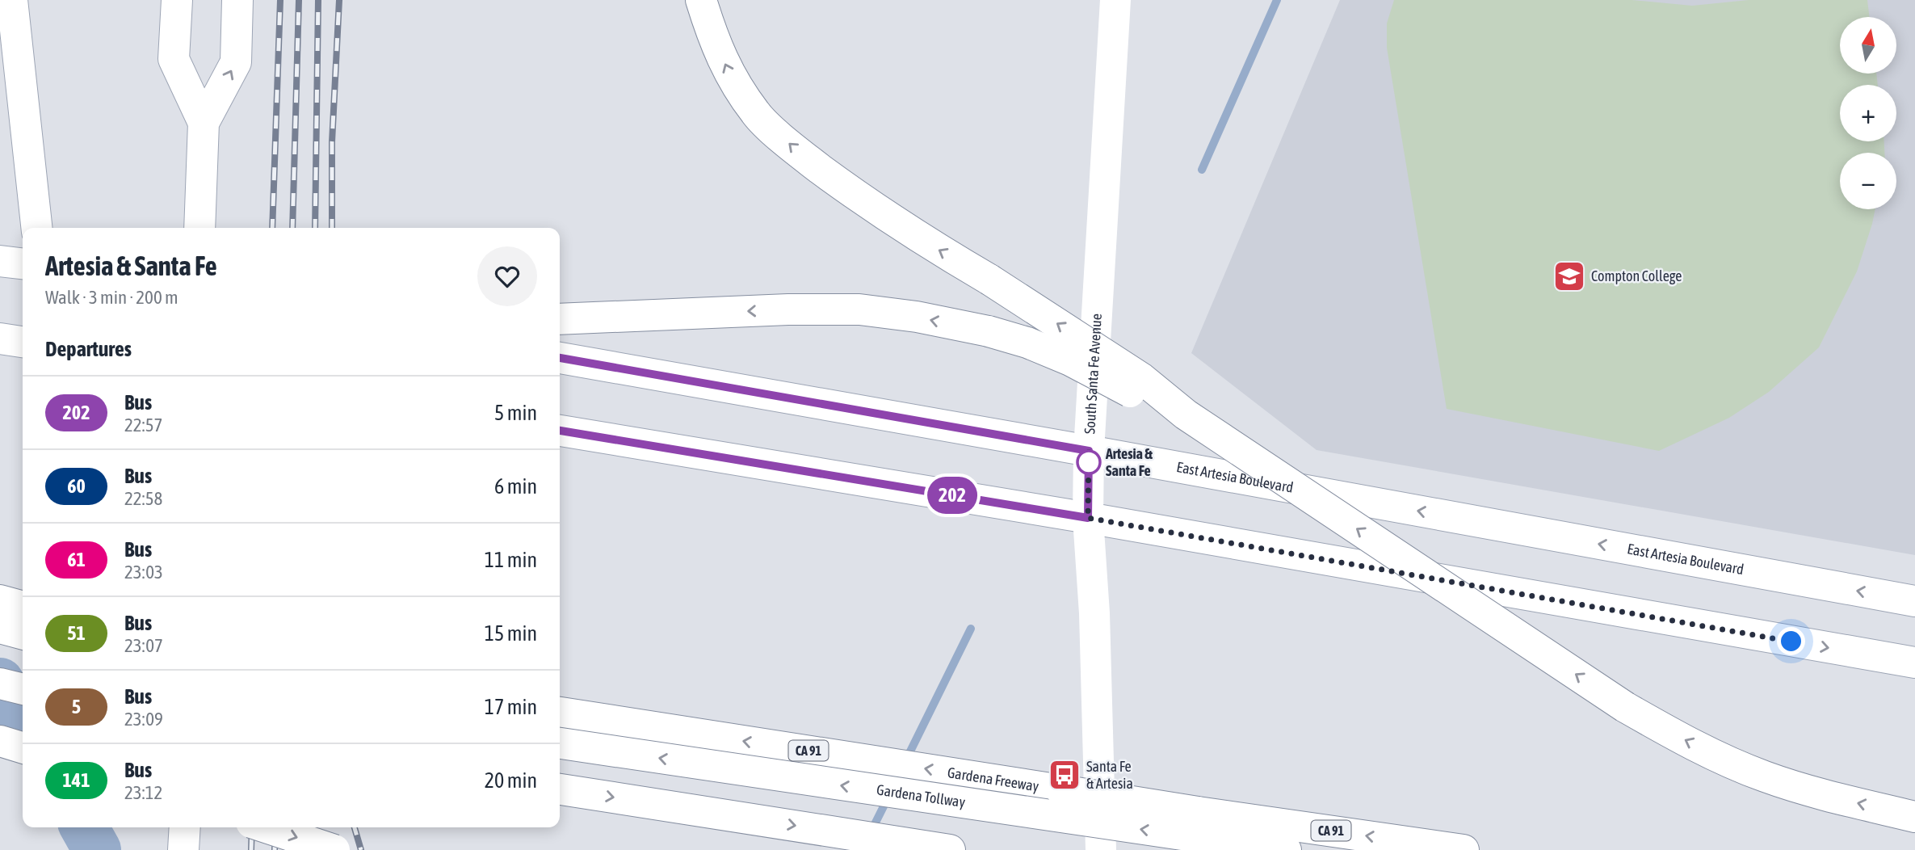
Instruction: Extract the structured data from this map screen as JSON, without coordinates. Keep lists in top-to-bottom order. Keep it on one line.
{"streets":{"main road":["South Santa Fe Avenue","East Artesia Boulevard","CA 91","Gardena Freeway","Gardena Tollway"]},"crossings":[["South Santa Fe Avenue","East Artesia Boulevard"],["Gardena Freeway","Gardena Tollway"]],"places":{"school or university":["Compton College"],"other":["Artesia & Santa Fe"],"bus stop":["Santa Fe & Artesia"]},"lines":["bus line 202"],"north":"top","page":{"on_map":"202","map_buttons":["+","−"],"heading":[["Artesia & Santa Fe","Walk · 3 min · 200 m"],"Departures"],"list":[{"mark":"202","name":"Bus","note":"22:57","value":"5 min"},{"mark":"60","name":"Bus","note":"22:58","value":"6 min"},{"mark":"61","name":"Bus","note":"23:03","value":"11 min"},{"mark":"51","name":"Bus","note":"23:07","value":"15 min"},{"mark":"5","name":"Bus","note":"23:09","value":"17 min"},{"mark":"141","name":"Bus","note":"23:12","value":"20 min"}]}}
